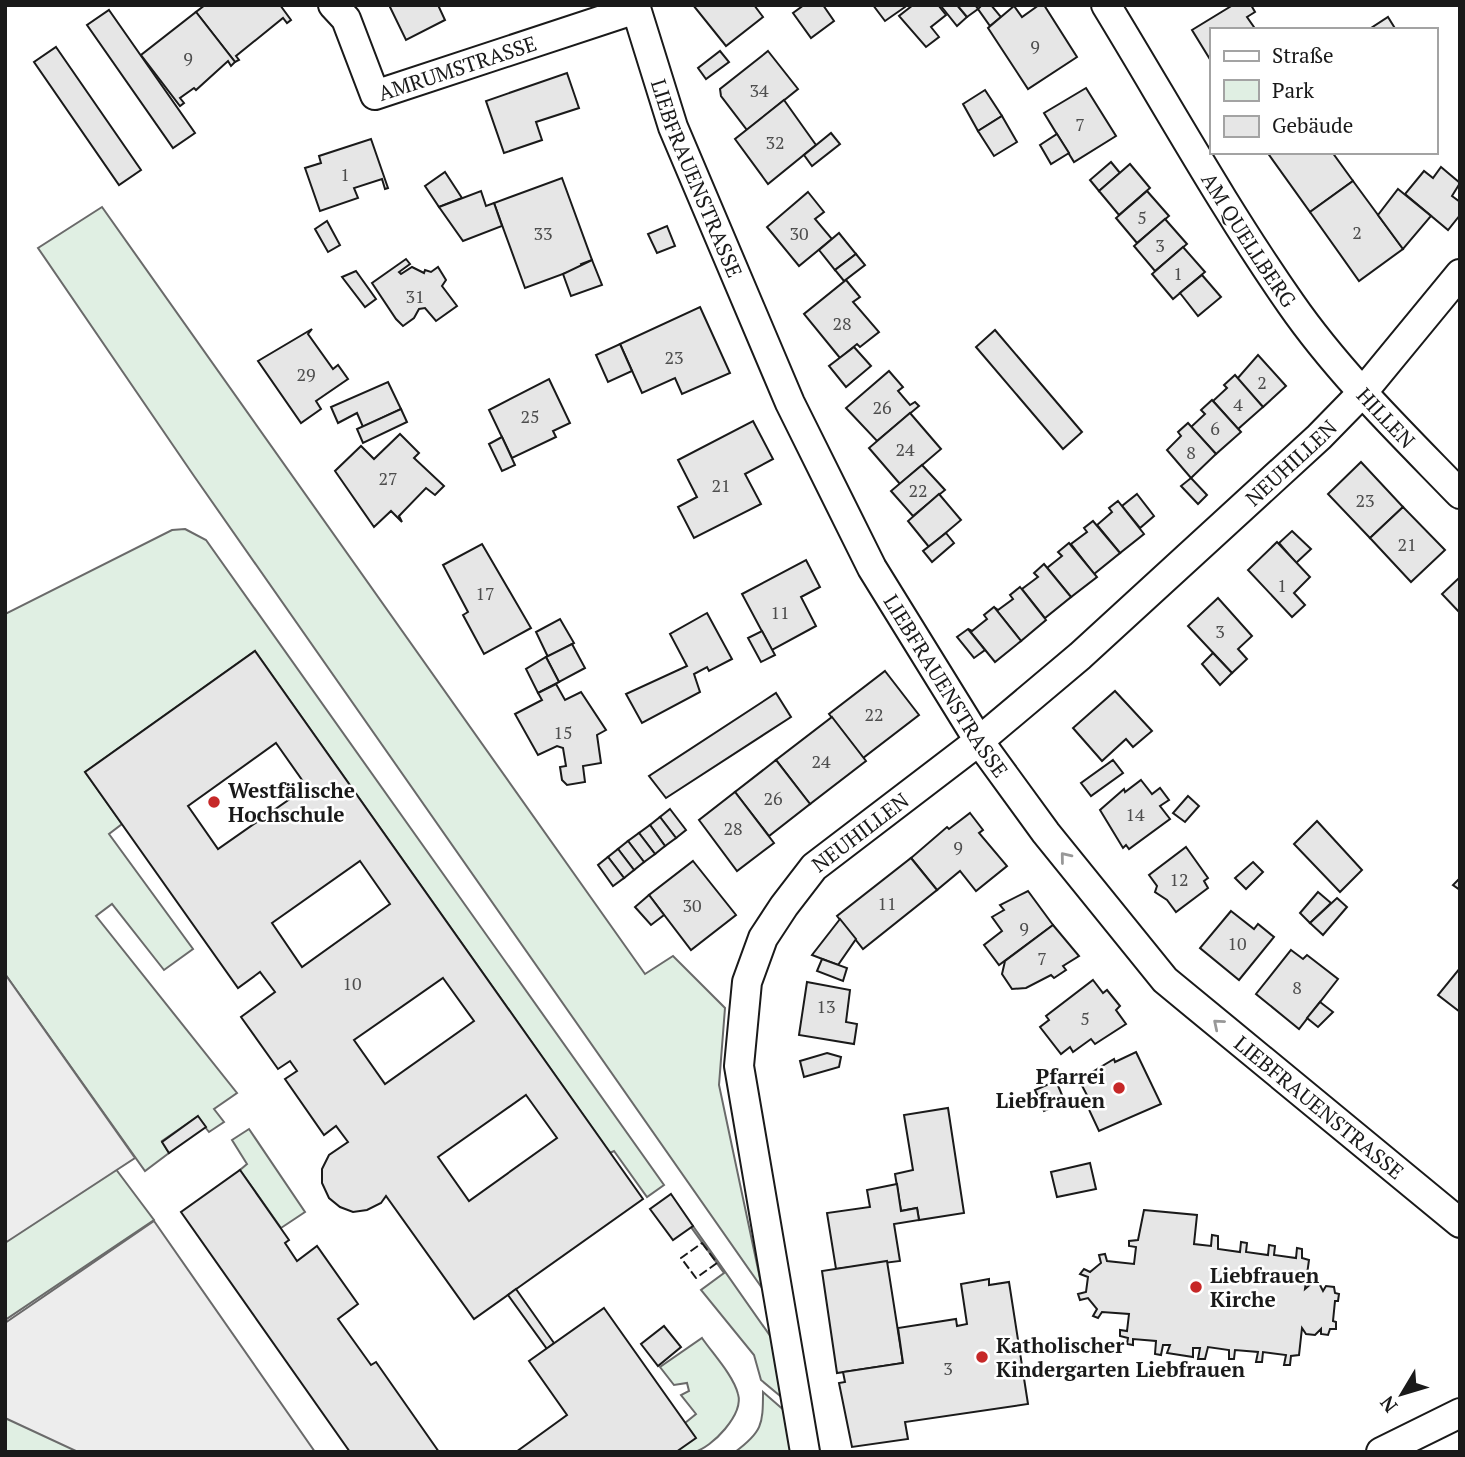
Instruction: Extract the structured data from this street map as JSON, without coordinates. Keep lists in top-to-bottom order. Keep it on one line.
{"streets":{"street":["AMRUMSTRASSE","LIEBFRAUENSTRASSE","AM QUELLBERG","HILLEN","NEUHILLEN"]},"crossings":[["AMRUMSTRASSE","LIEBFRAUENSTRASSE"],["LIEBFRAUENSTRASSE","NEUHILLEN"],["AM QUELLBERG","HILLEN"],["AM QUELLBERG","NEUHILLEN"],["HILLEN","NEUHILLEN"]],"one_way":["LIEBFRAUENSTRASSE"],"places":["Westfälische Hochschule","Pfarrei Liebfrauen","Liebfrauen Kirche","Katholischer Kindergarten Liebfrauen"],"house_numbers":["9","9","34","7","32","1","5","2","33","30","3","1","31","28","23","29","2","4","26","25","6","24","8","27","21","22","23","21","1","17","11","3","22","15","24","26","14","28","9","12","11","30","9","10","7","10","8","13","5","3"],"legend":["Straße","Park","Gebäude"],"north":"bottom left"}
